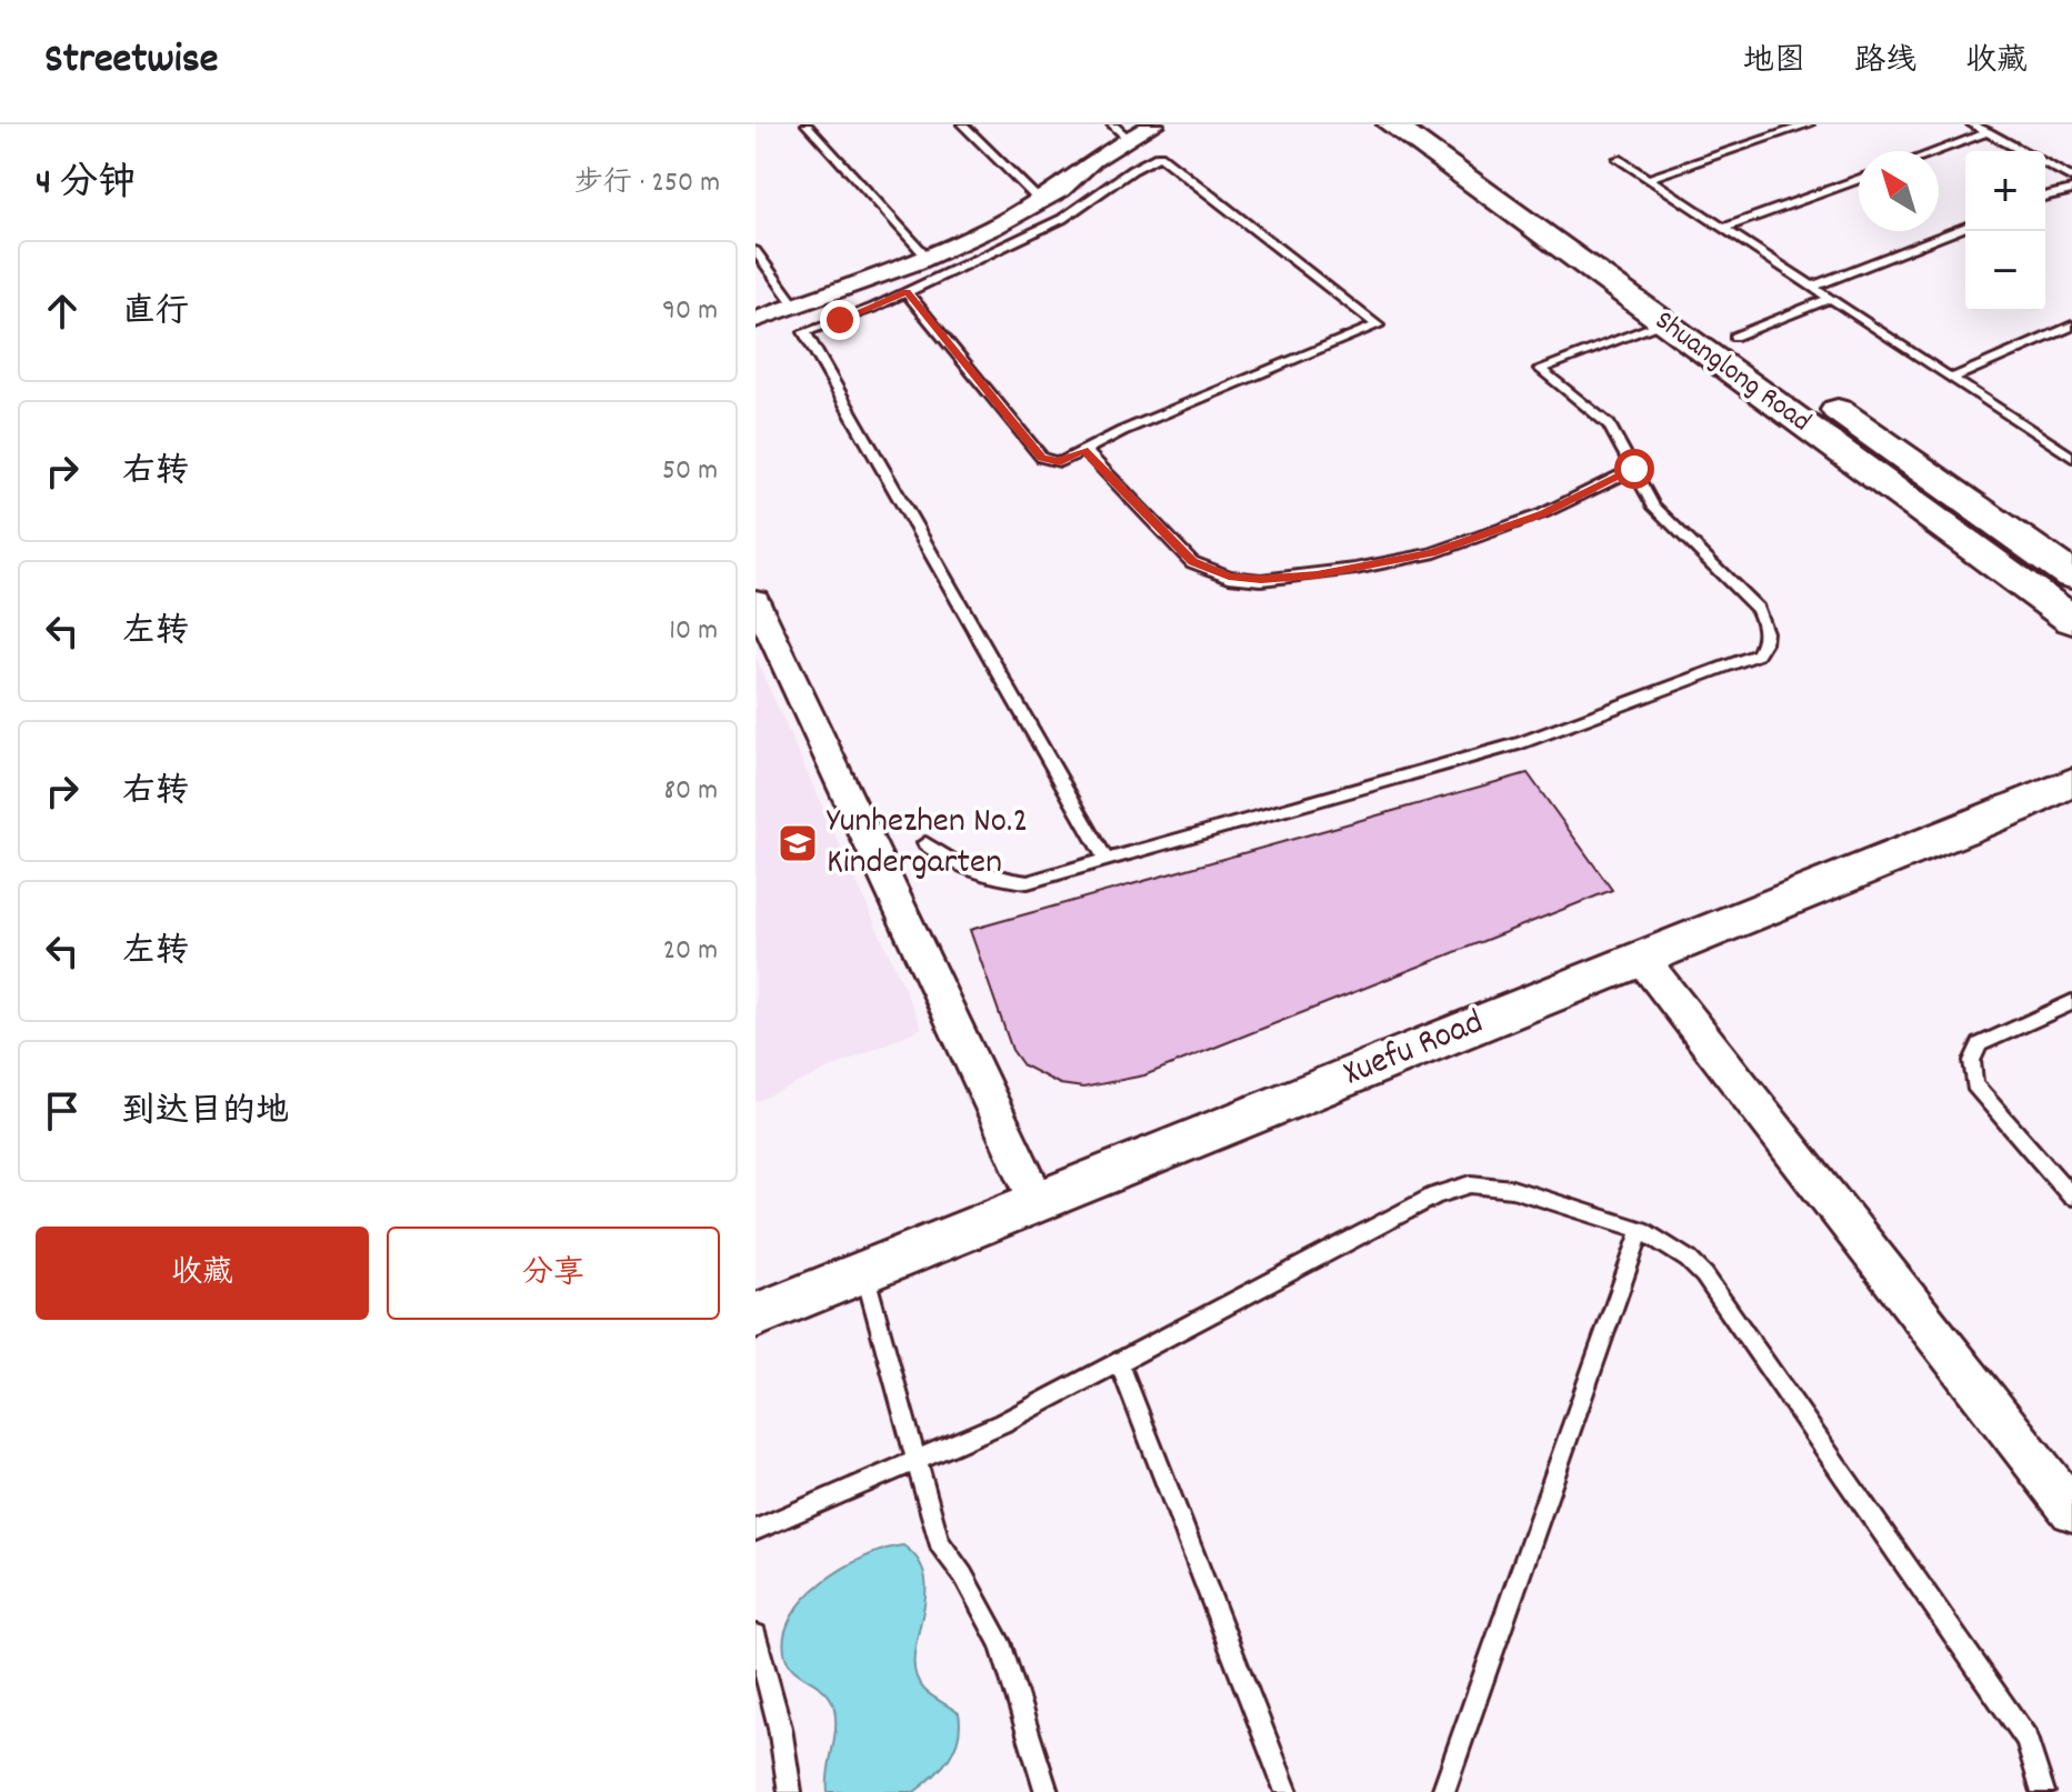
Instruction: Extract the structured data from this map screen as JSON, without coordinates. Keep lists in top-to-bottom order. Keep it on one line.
{"streets":{"main road":["Shuanglong Road"],"street":["Xuefu Road"]},"places":{"school or university":["Yunhezhen No.2 Kindergarten"]},"north":"top left","page":{"header":"Streetwise","nav":["地图","路线","收藏"],"heading":["4 分钟","步行 · 250 m"],"map_buttons":["+","−"],"list":[["直行","90 m"],["右转","50 m"],["左转","10 m"],["右转","80 m"],["左转","20 m"],"到达目的地"],"buttons":["收藏","分享"]}}
